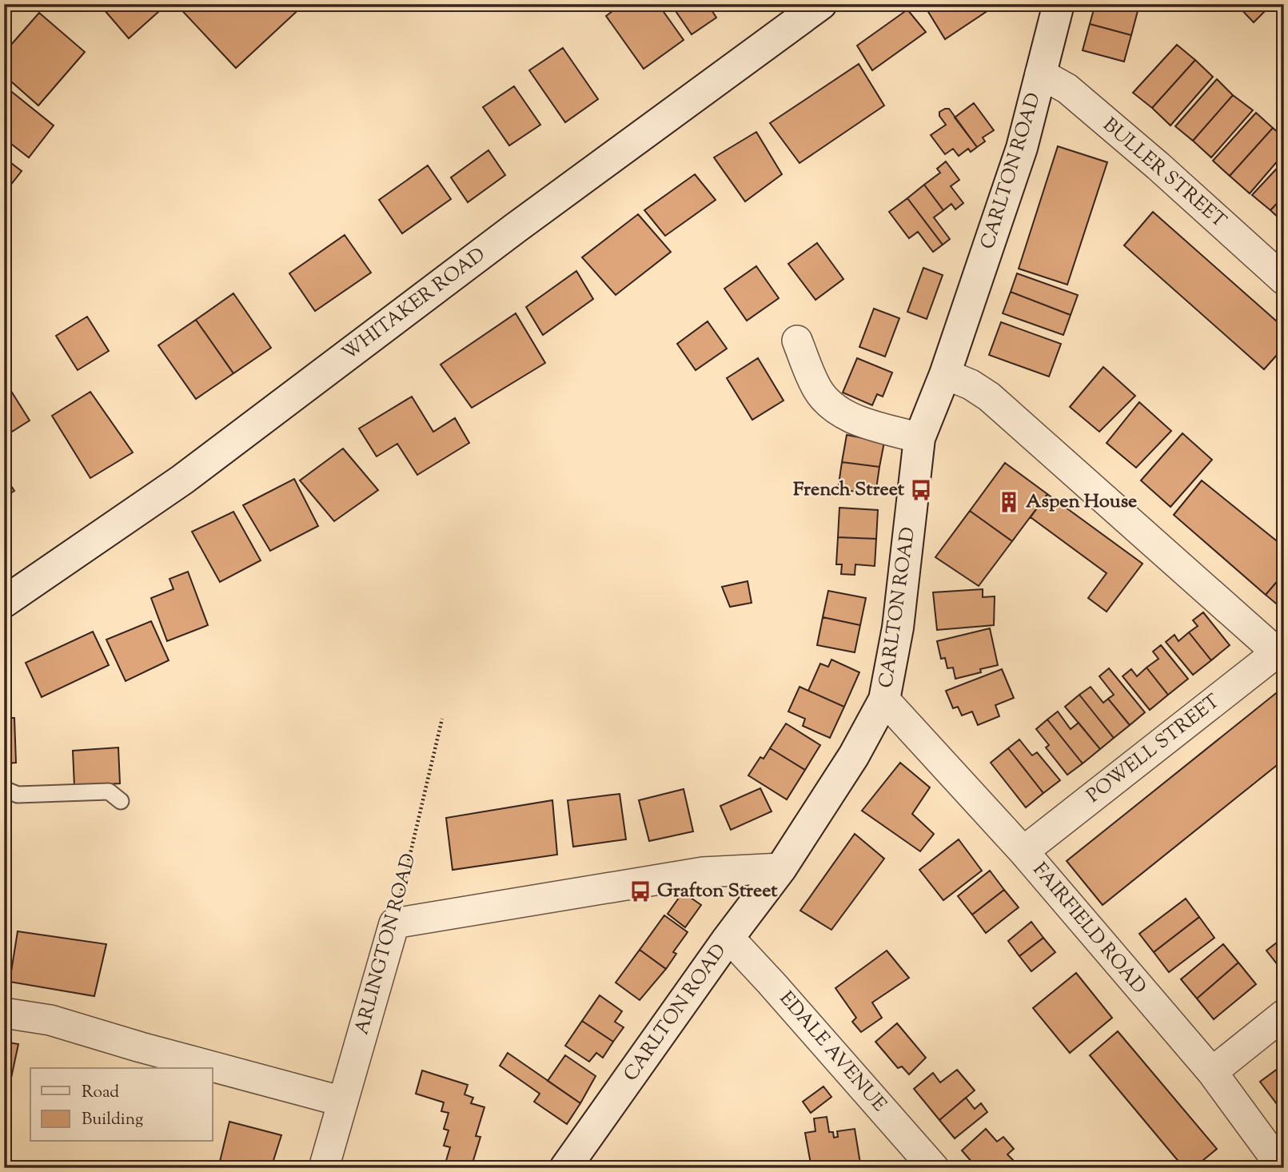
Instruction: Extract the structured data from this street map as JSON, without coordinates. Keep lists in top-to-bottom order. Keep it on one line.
{"streets":{"street":["CARLTON ROAD","BULLER STREET","WHITAKER ROAD","POWELL STREET","FAIRFIELD ROAD","ARLINGTON ROAD","EDALE AVENUE"]},"crossings":[["CARLTON ROAD","BULLER STREET"],["CARLTON ROAD","FAIRFIELD ROAD"],["CARLTON ROAD","EDALE AVENUE"],["POWELL STREET","FAIRFIELD ROAD"]],"places":{"bus stop":["French Street","Grafton Street"],"building":["Aspen House"]},"legend":["Road","Building"]}
